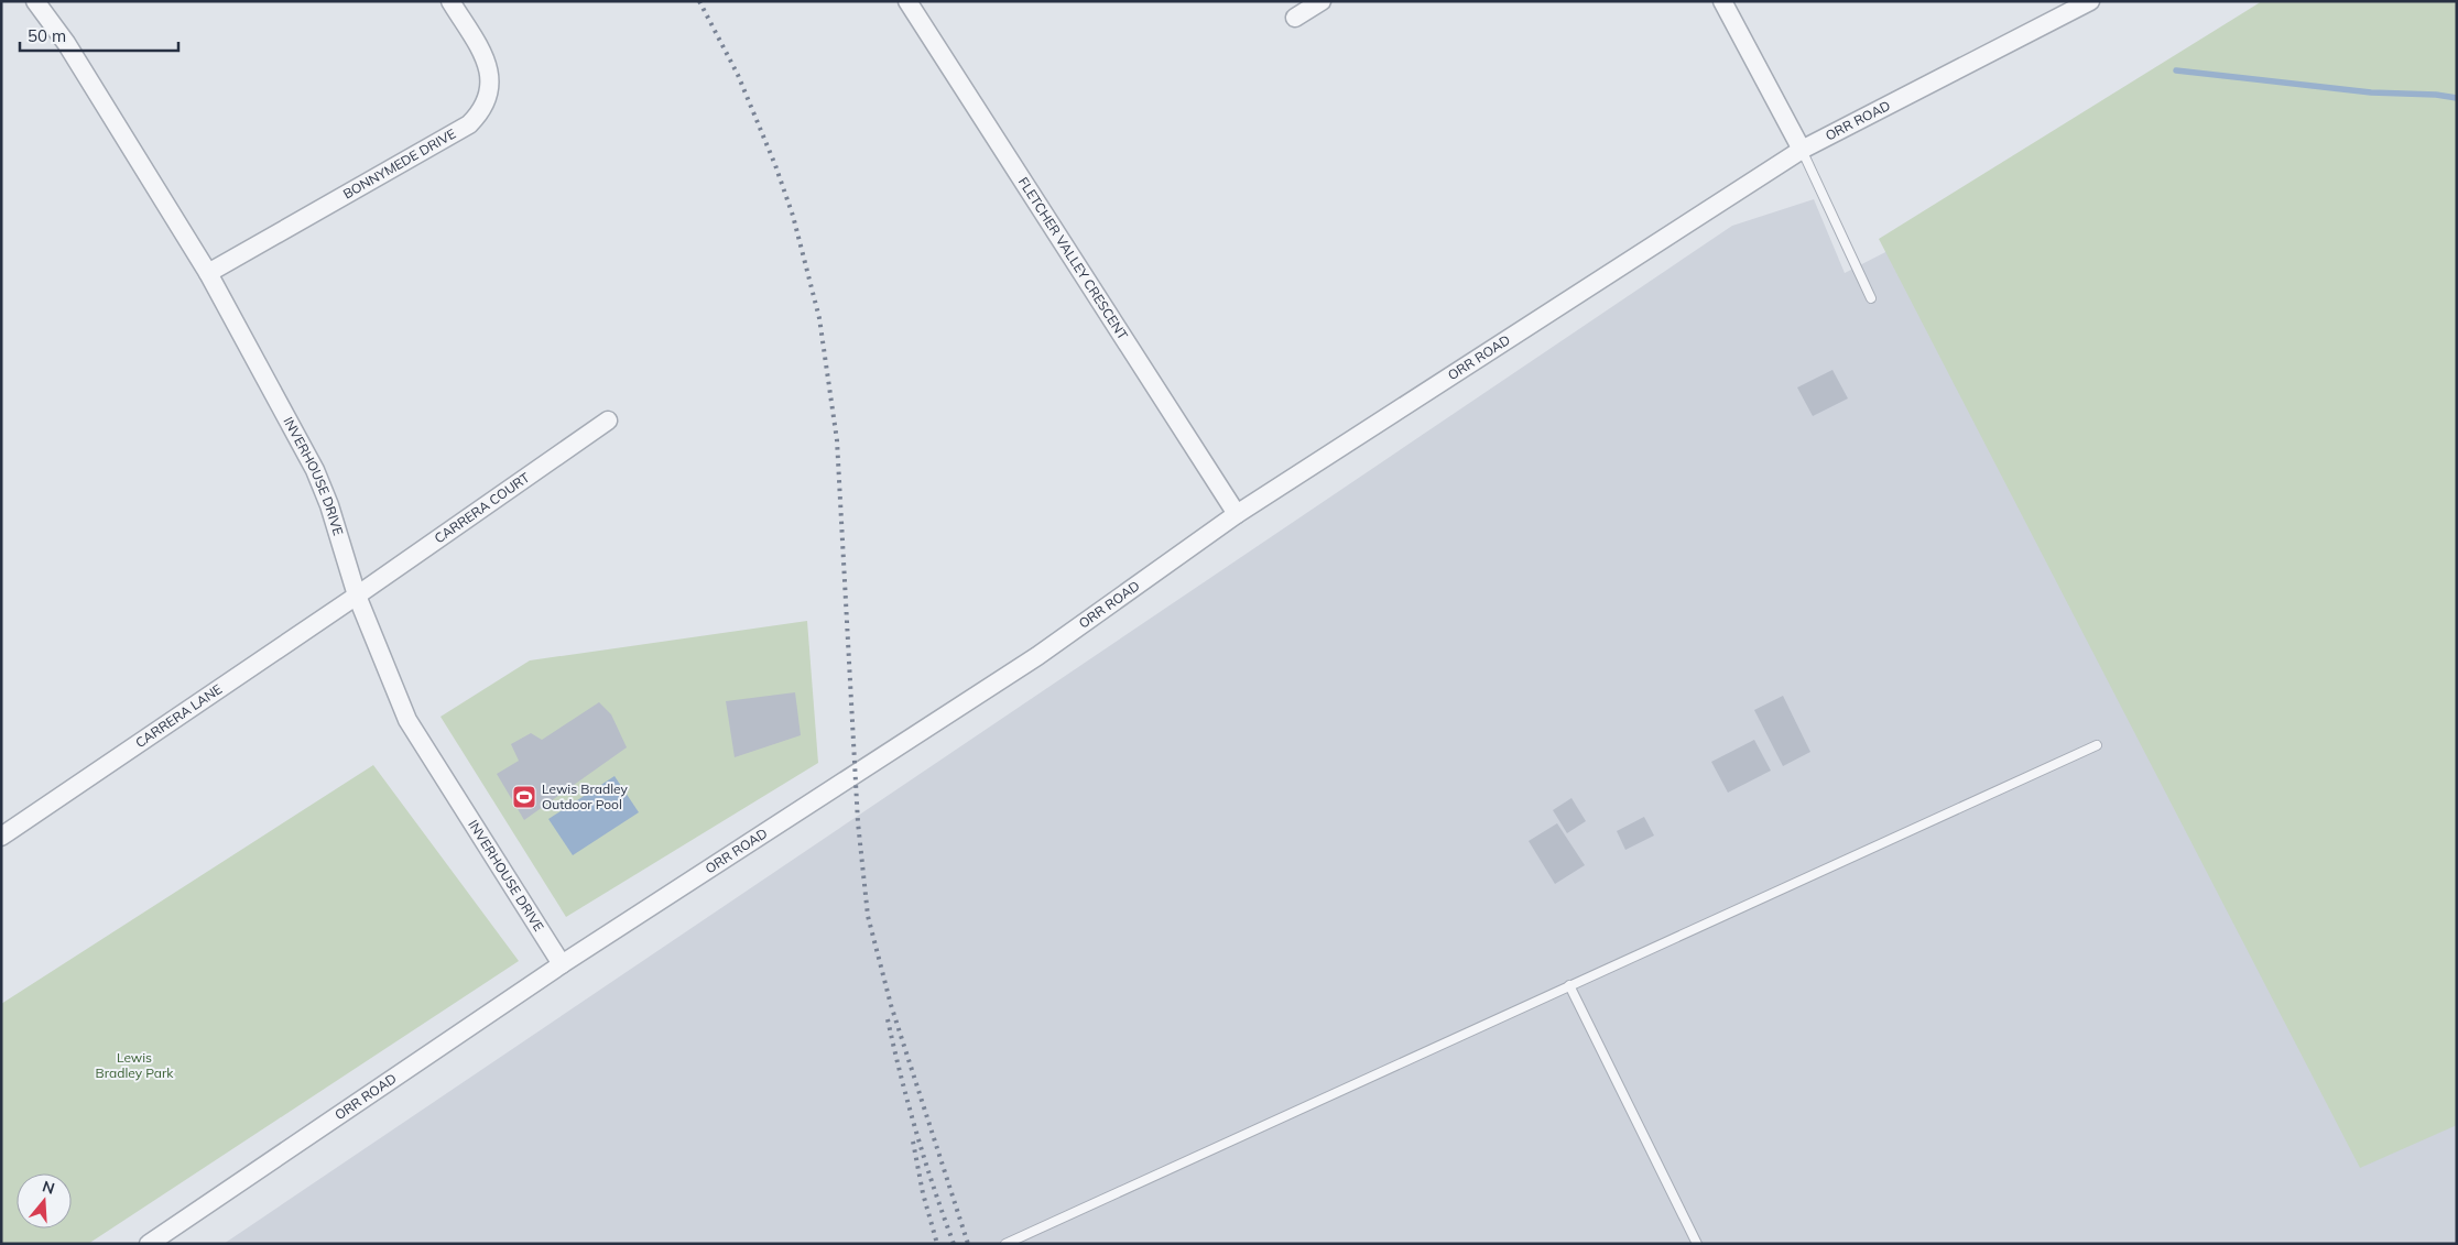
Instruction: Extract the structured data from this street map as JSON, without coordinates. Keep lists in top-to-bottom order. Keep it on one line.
{"streets":{"street":["ORR ROAD","BONNYMEDE DRIVE","FLETCHER VALLEY CRESCENT","INVERHOUSE DRIVE","CARRERA COURT","CARRERA LANE"]},"crossings":[["ORR ROAD","FLETCHER VALLEY CRESCENT"],["ORR ROAD","INVERHOUSE DRIVE"],["BONNYMEDE DRIVE","INVERHOUSE DRIVE"],["INVERHOUSE DRIVE","CARRERA COURT"],["INVERHOUSE DRIVE","CARRERA LANE"],["CARRERA COURT","CARRERA LANE"]],"parks":["Lewis Bradley Park"],"places":{"sports":["Lewis Bradley Outdoor Pool"]},"scale_bar":"50 m","north":"top"}
